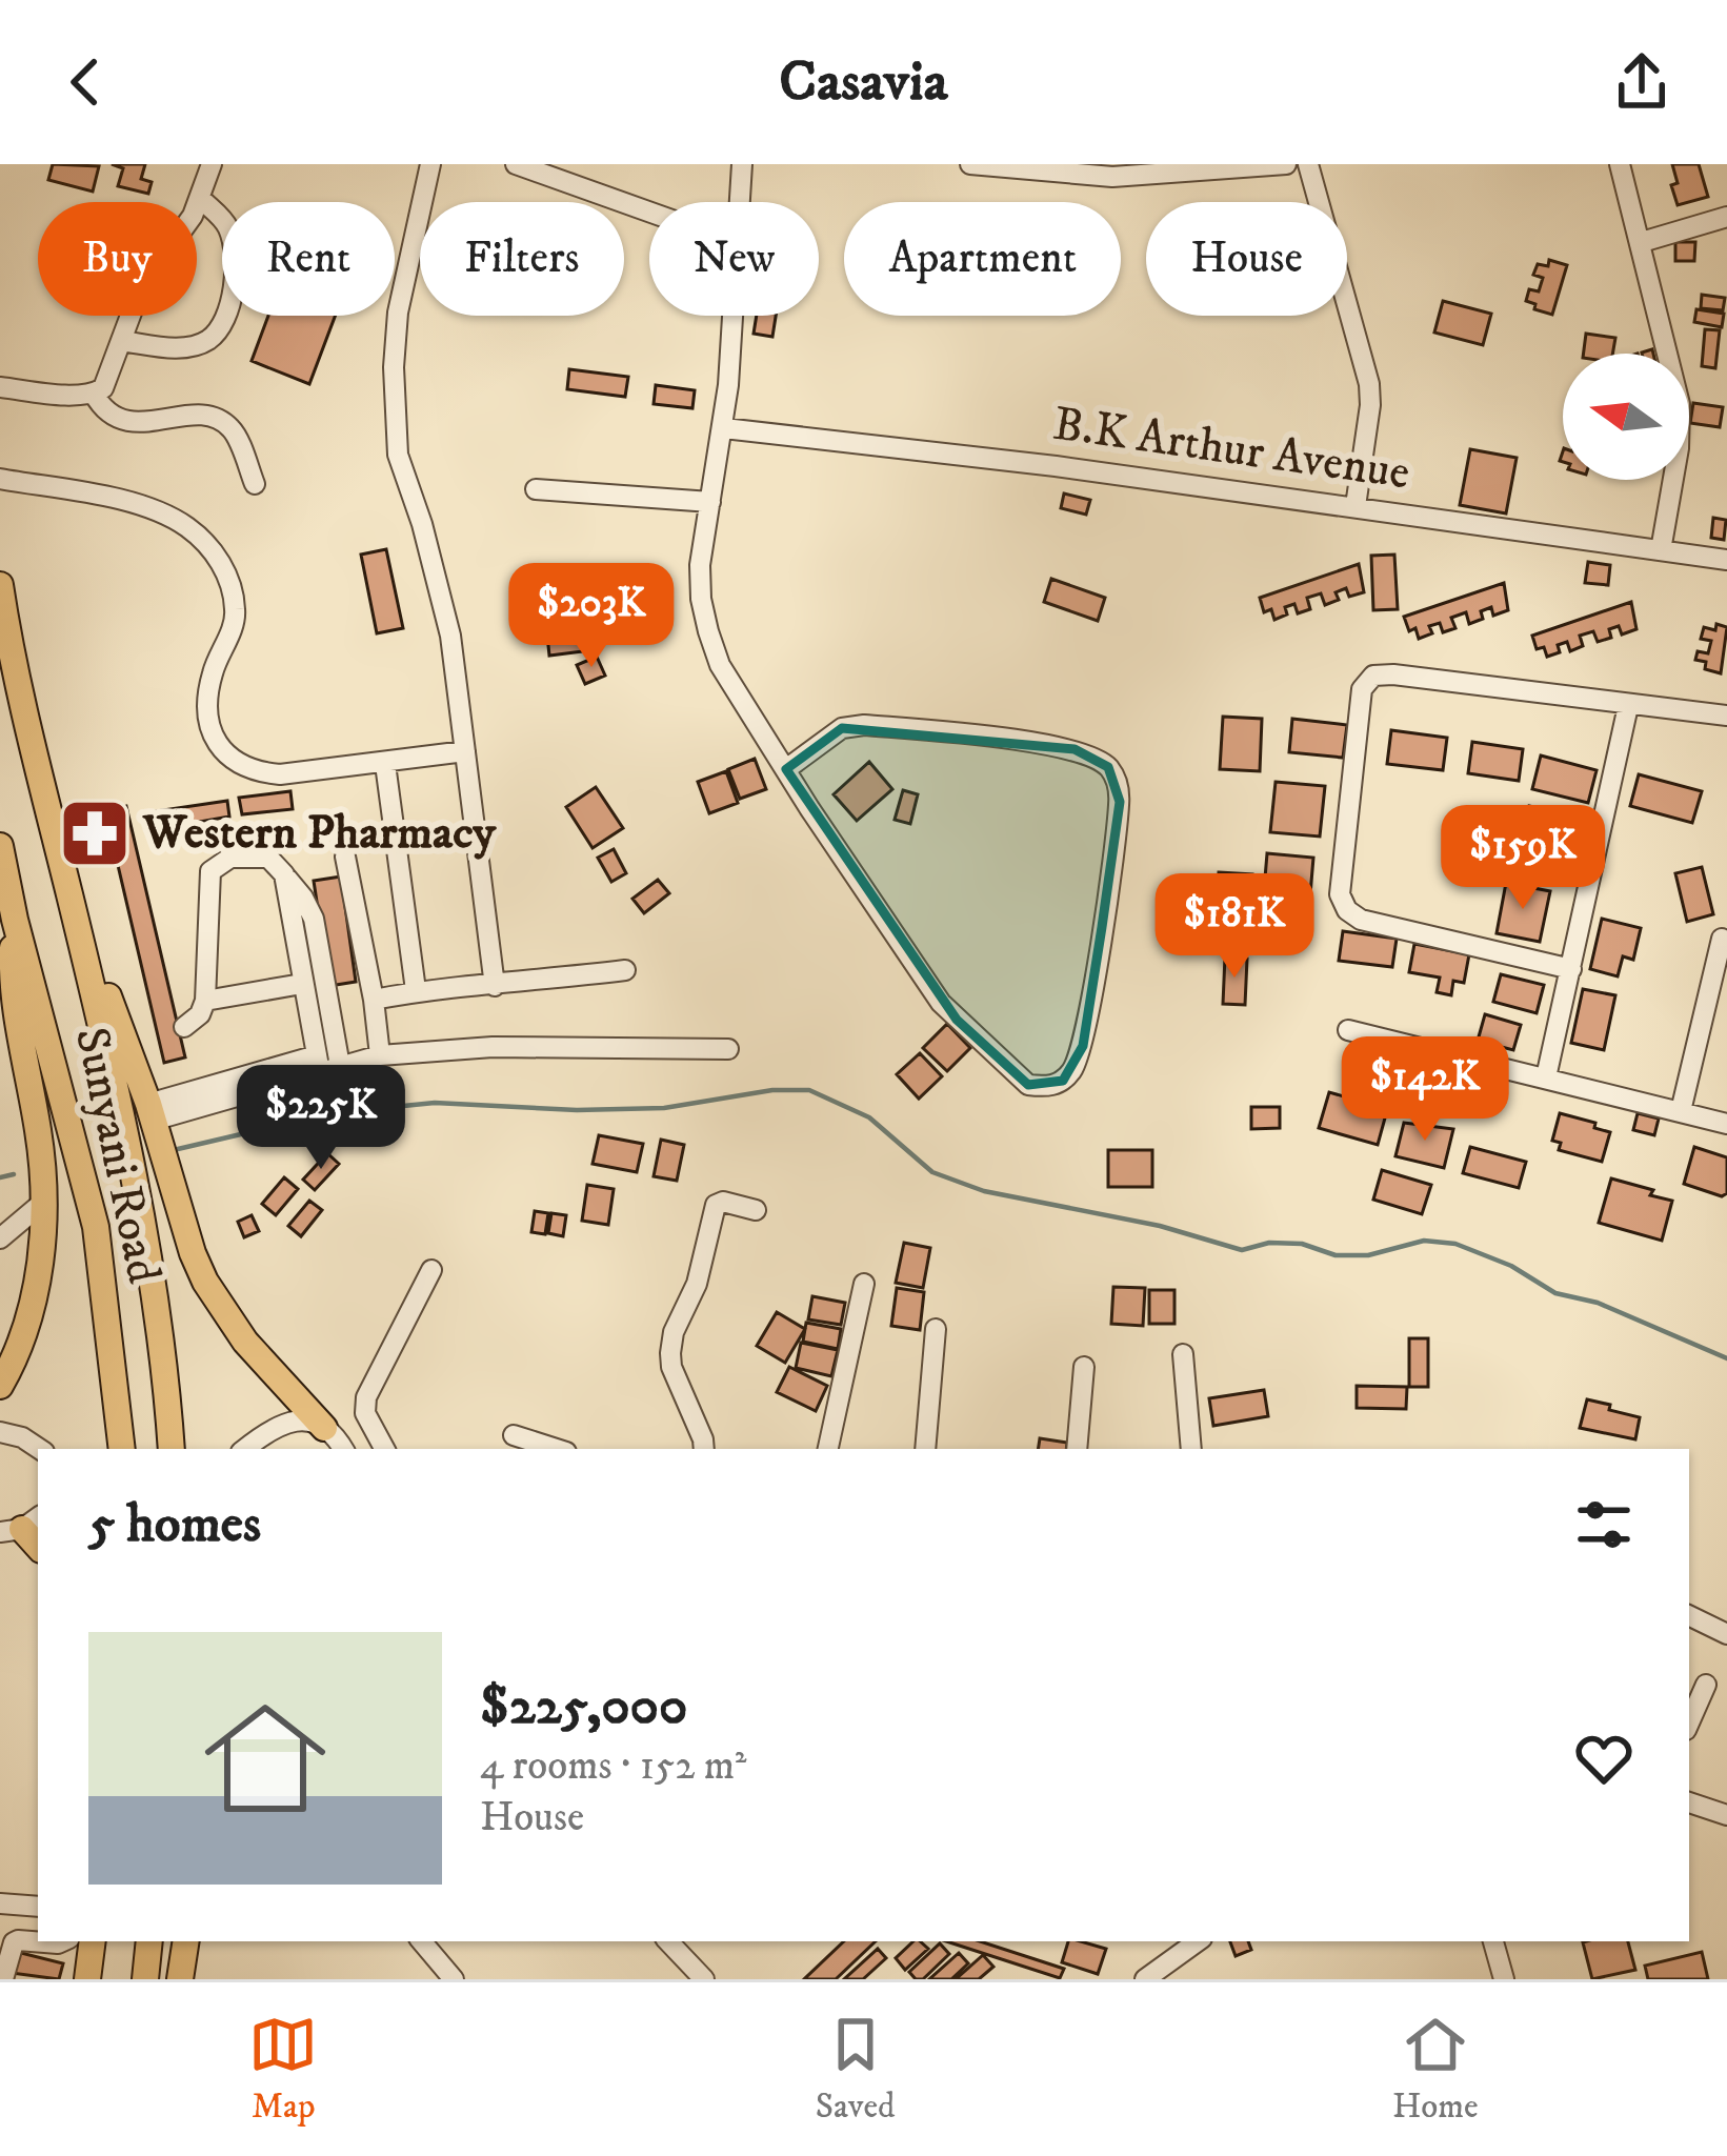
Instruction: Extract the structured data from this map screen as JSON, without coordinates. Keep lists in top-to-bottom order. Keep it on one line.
{"streets":{"main road":["Sunyani Road"],"street":["B.K Arthur Avenue"]},"places":{"pharmacy":["Western Pharmacy"]},"north":"left","page":{"header":"Casavia","chip":["Buy","Rent","Filters","New","Apartment","House"],"price":["$203K","$159K","$181K","$142K","$225K"],"heading":"5 homes","list":[{"name":"$225,000","note":"4 rooms · 152 m² · House"}],"tabs":["Map","Saved","Home"]}}
